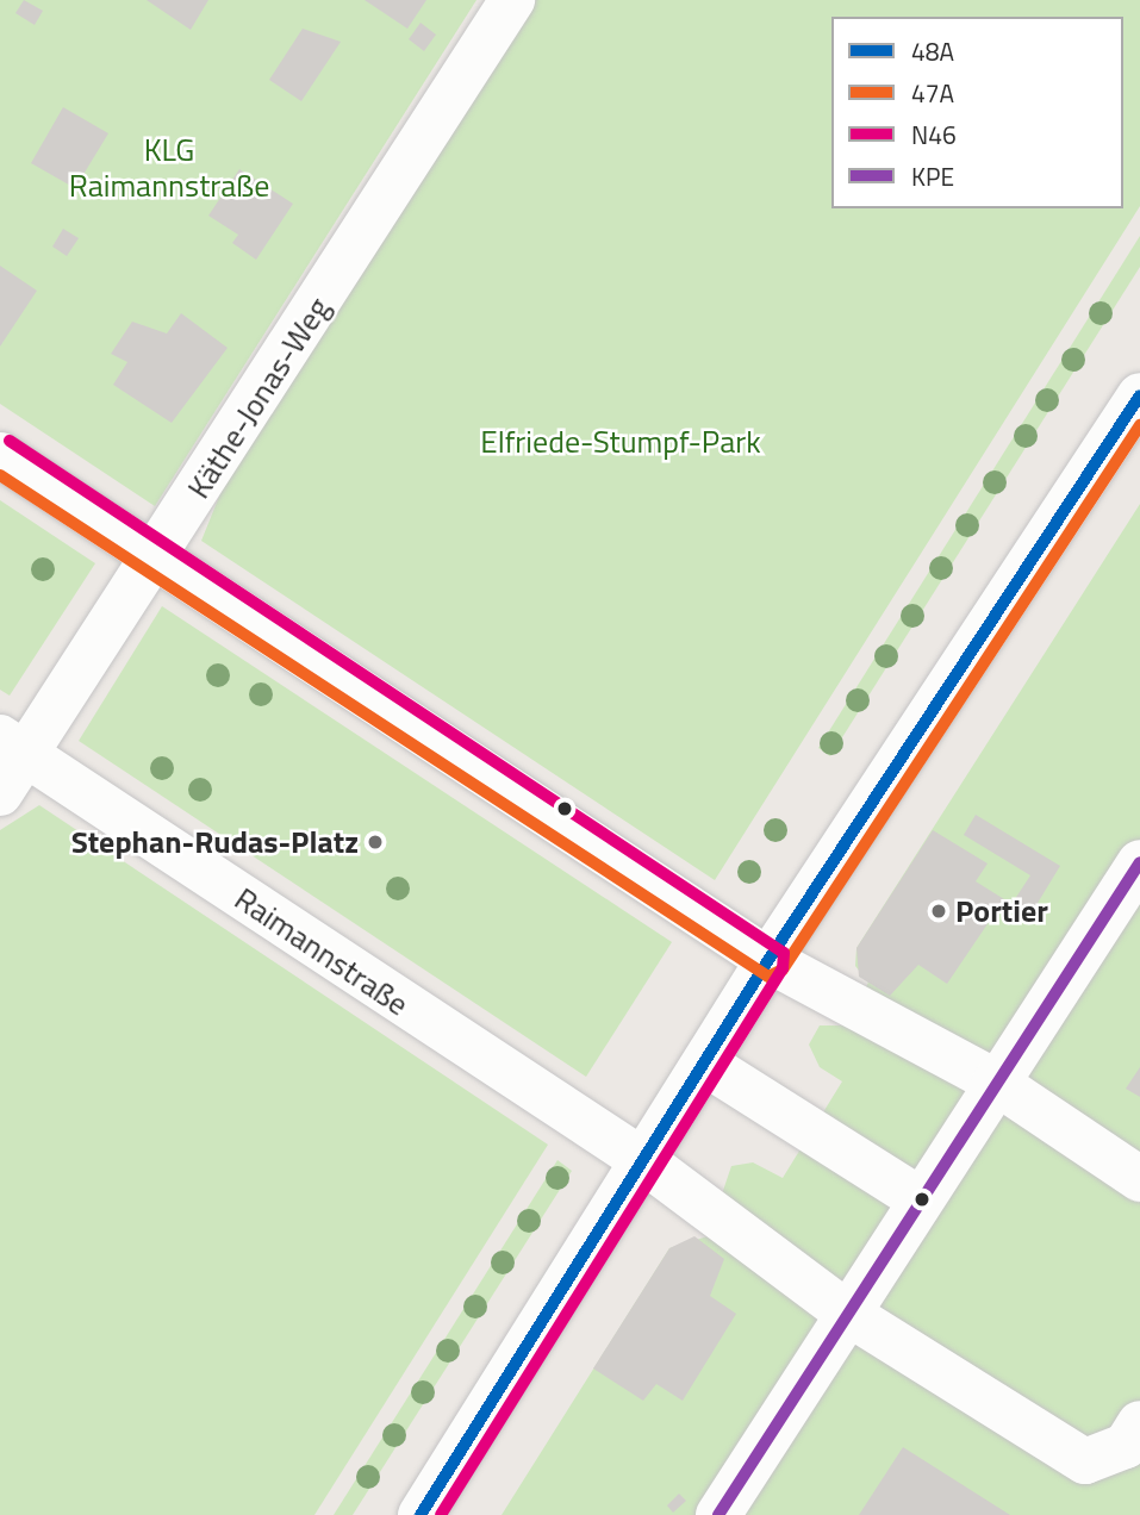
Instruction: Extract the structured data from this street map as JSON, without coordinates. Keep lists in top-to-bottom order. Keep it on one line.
{"streets":{"street":["Käthe-Jonas-Weg","Raimannstraße"]},"crossings":[["Käthe-Jonas-Weg","Raimannstraße"]],"parks":["KLG Raimannstraße","Elfriede-Stumpf-Park"],"places":["Stephan-Rudas-Platz","Portier"],"lines":["transit line 48A","transit line 47A","transit line N46","transit line KPE"],"legend":["48A","47A","N46","KPE"]}
